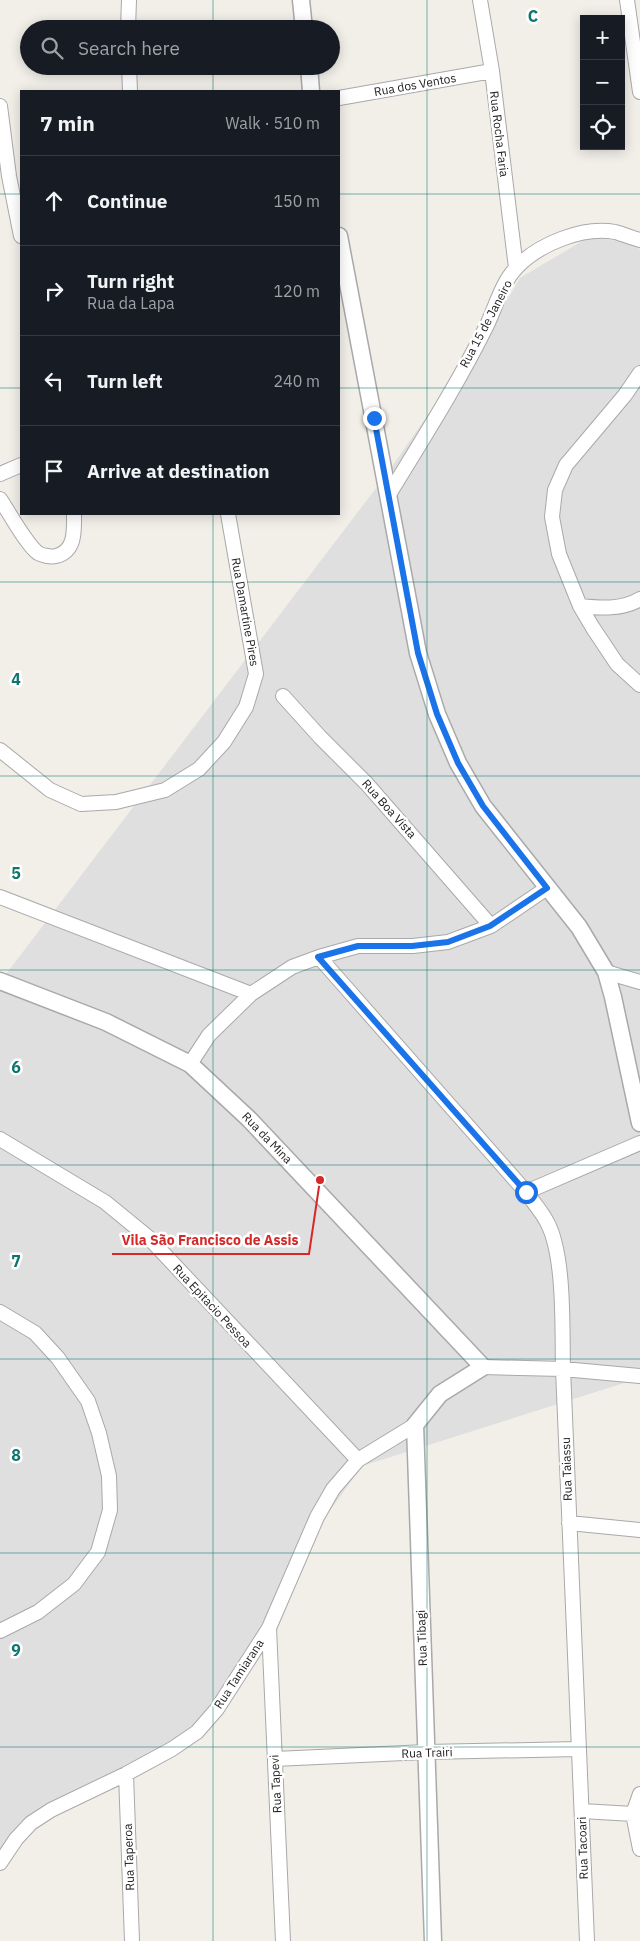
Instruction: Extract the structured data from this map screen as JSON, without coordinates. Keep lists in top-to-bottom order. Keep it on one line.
{"streets":{"street":["Rua dos Ventos","Rua Rocha Faria","Rua 15 de Janeiro","Rua Damartine Pires","Rua Boa Vista","Rua da Mina","Rua Epitacio Pessoa","Rua Taiassu","Rua Tibagi","Rua Tamiarana","Rua Trairi","Rua Tapevi","Rua Tacoari","Rua Taperoa"]},"crossings":[["Rua dos Ventos","Rua Rocha Faria"],["Rua Rocha Faria","Rua 15 de Janeiro"],["Rua Epitacio Pessoa","Rua Tamiarana"],["Rua Taiassu","Rua Trairi"],["Rua Taiassu","Rua Tacoari"],["Rua Tibagi","Rua Tamiarana"],["Rua Tibagi","Rua Trairi"],["Rua Tamiarana","Rua Tapevi"],["Rua Tamiarana","Rua Taperoa"],["Rua Trairi","Rua Tapevi"],["Rua Trairi","Rua Tacoari"]],"places":["Vila São Francisco de Assis"],"page":{"map_buttons":["+","−"],"search":"Search here","heading":["7 min","Walk · 510 m"],"list":[["Continue","150 m"],["Turn right","Rua da Lapa","120 m"],["Turn left","240 m"],"Arrive at destination"]},"grid":{"columns":["C"],"rows":["4","5","6","7","8","9"]}}
